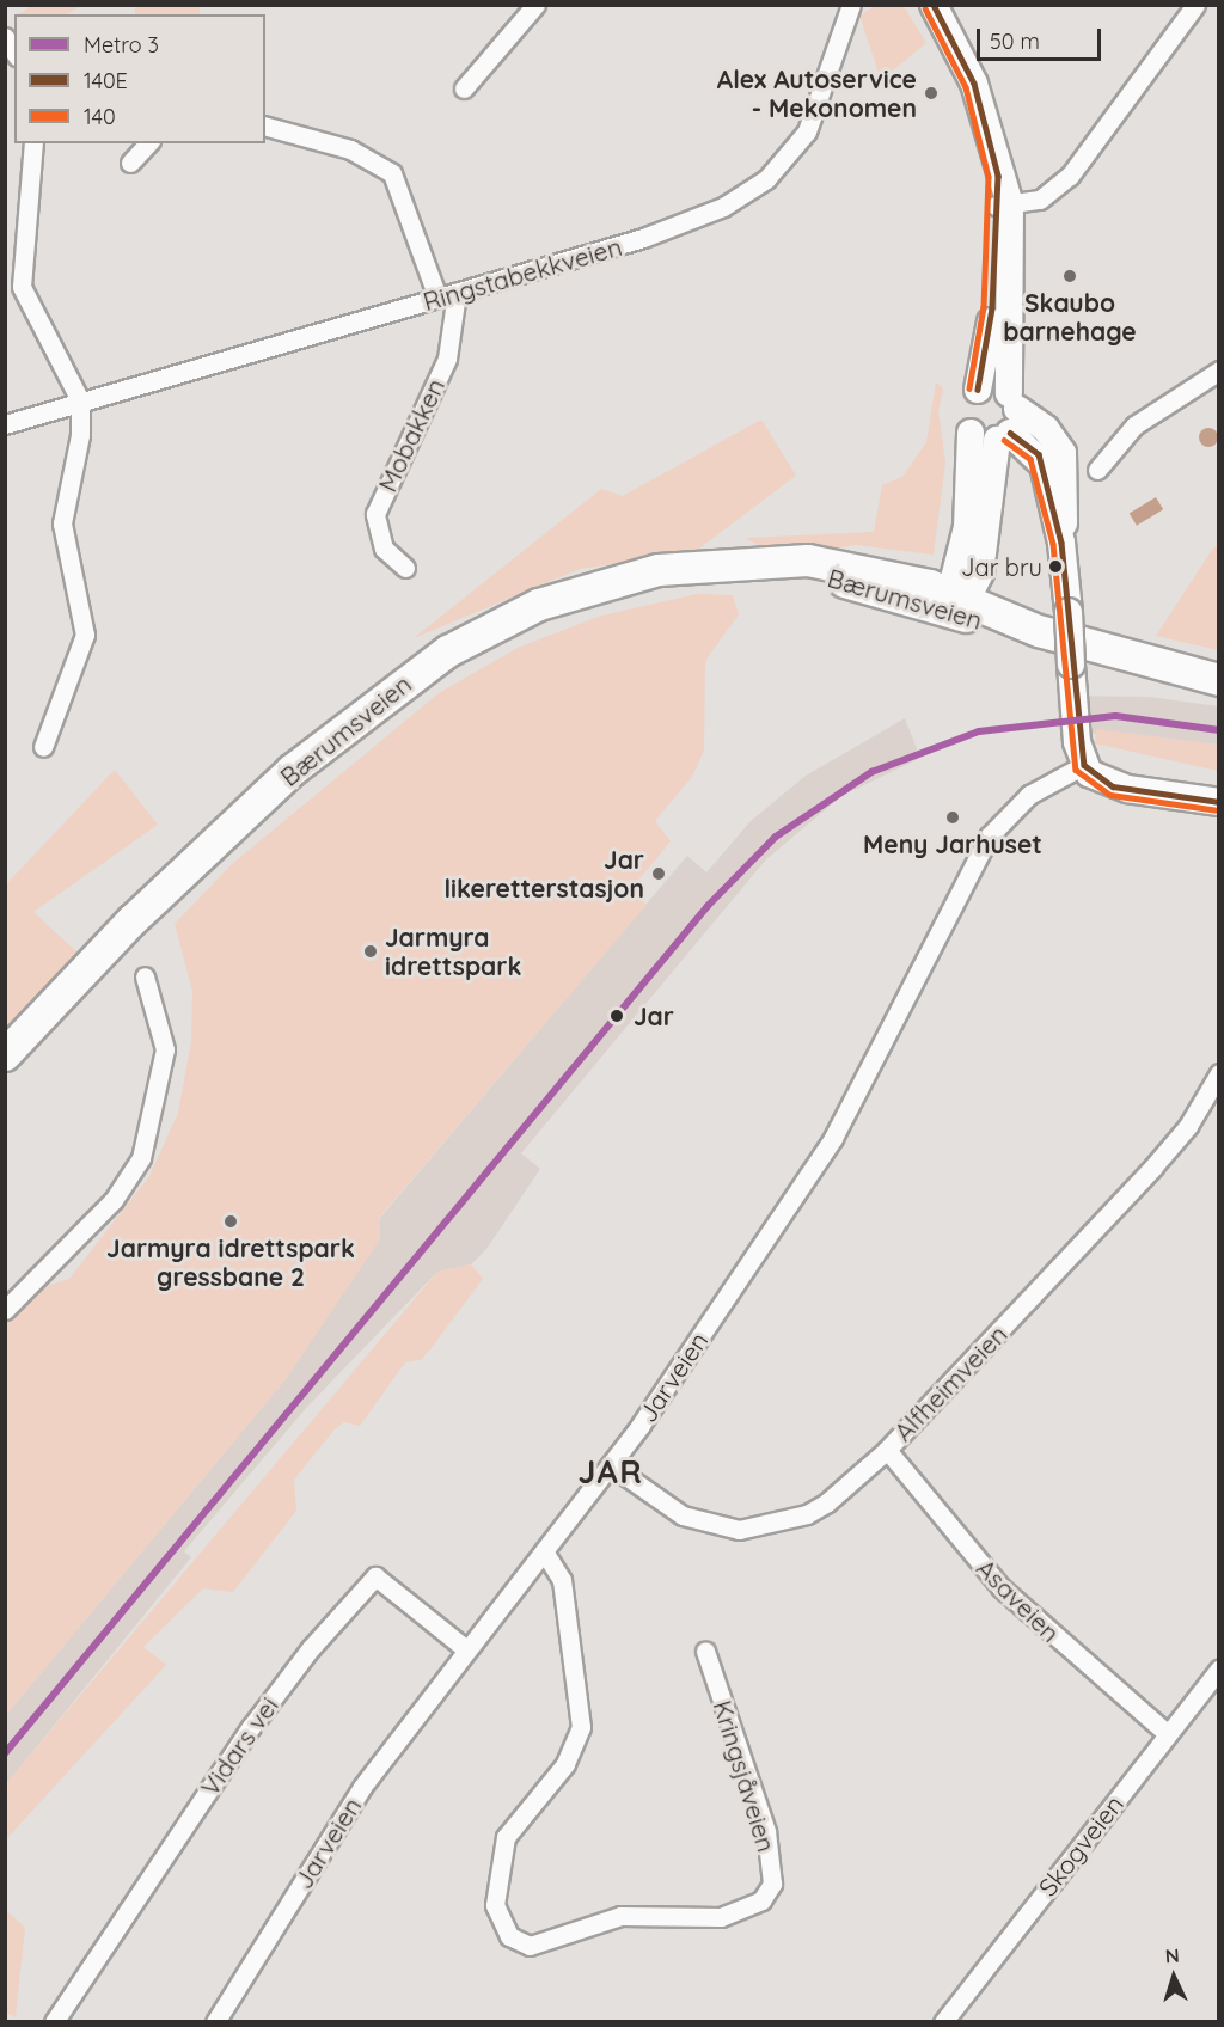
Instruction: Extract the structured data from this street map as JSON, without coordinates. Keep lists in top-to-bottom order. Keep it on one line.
{"streets":{"main road":["Bærumsveien"],"street":["Ringstabekkveien","Mobakken","Jarveien","Alfheimveien","Asaveien","Vidars vei","Kringsjåveien","Skogveien"]},"crossings":[["Ringstabekkveien","Mobakken"],["Jarveien","Alfheimveien"],["Jarveien","Vidars vei"],["Jarveien","Kringsjåveien"],["Alfheimveien","Asaveien"],["Asaveien","Skogveien"]],"districts":["JAR"],"places":["Alex Autoservice - Mekonomen","Skaubo barnehage","Jar bru","Meny Jarhuset","Jar likeretterstasjon","Jarmyra idrettspark","Jar","Jarmyra idrettspark gressbane 2"],"lines":["transit line 140E","transit line 140","metro line 3"],"legend":["Metro 3","140E","140"],"scale_bar":"50 m","north":"top"}
